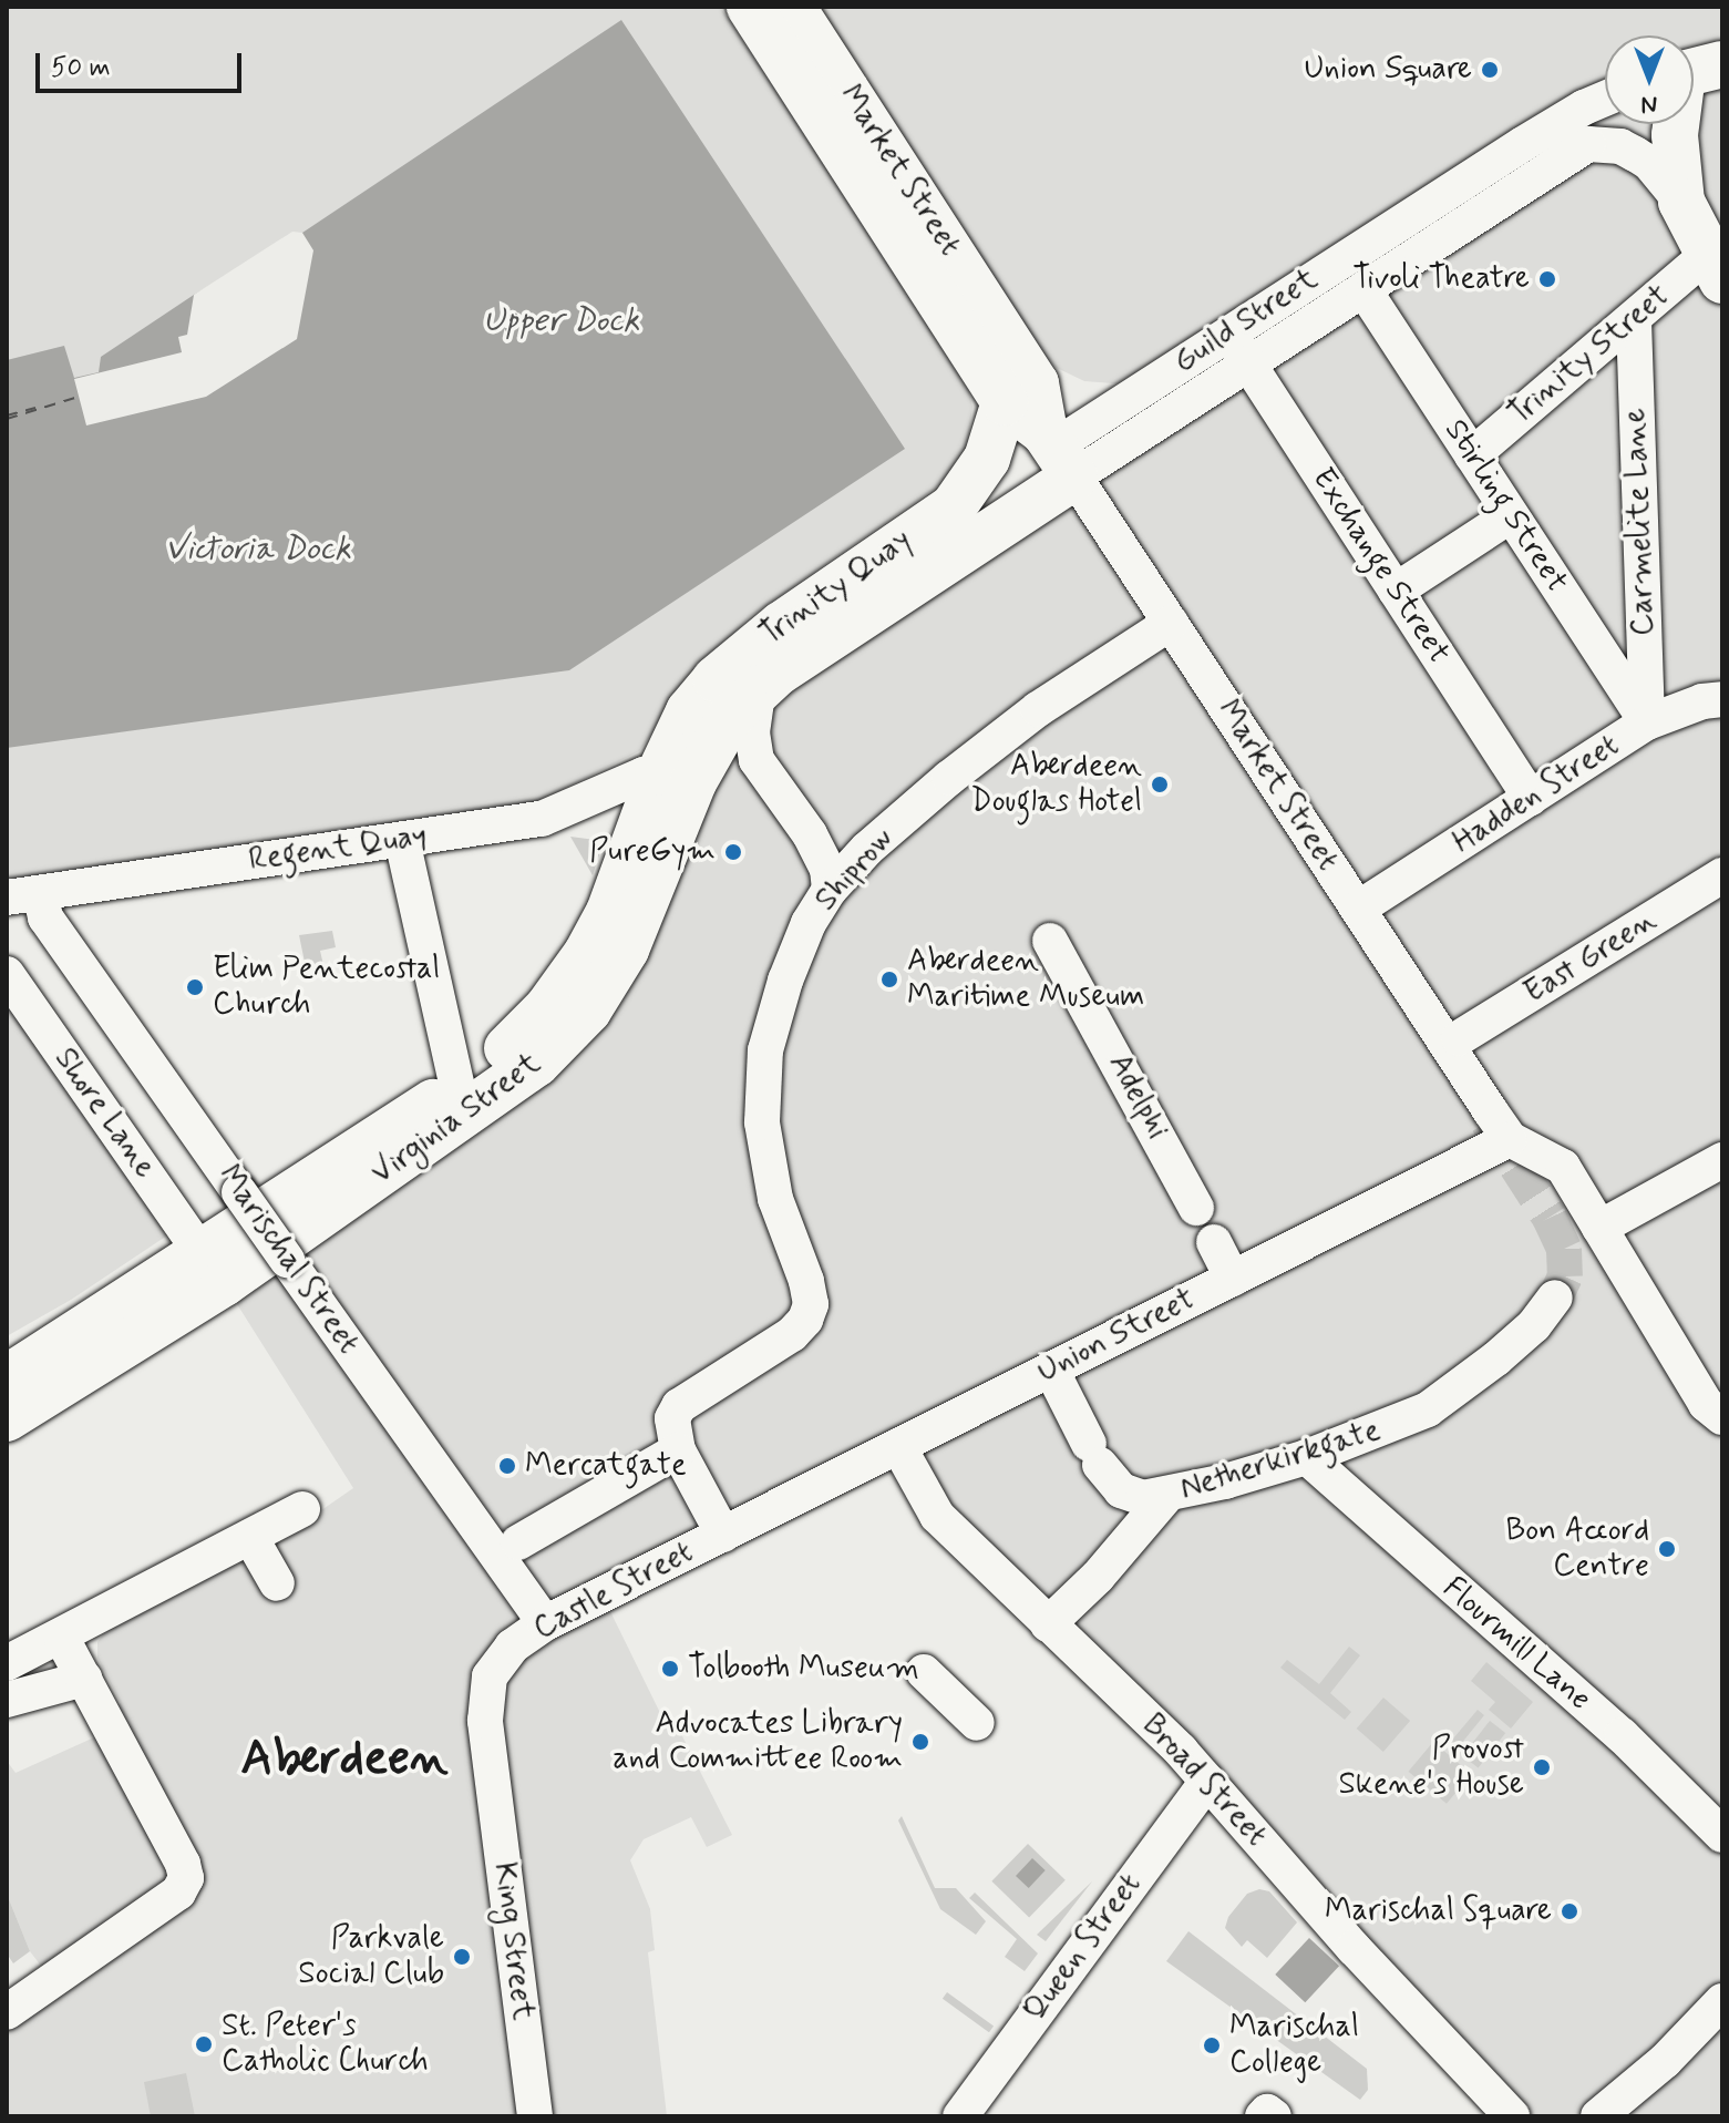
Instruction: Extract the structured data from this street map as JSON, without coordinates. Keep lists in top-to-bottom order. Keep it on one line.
{"streets":{"main road":["Market Street","Trinity Quay","Virginia Street"],"street":["Guild Street","Trinity Street","Stirling Street","Carmelite Lane","Exchange Street","Hadden Street","Regent Quay","Shiprow","East Green","Adelphi","Shore Lane","Marischal Street","Union Street","Netherkirkgate","Castle Street","Flourmill Lane","Broad Street","King Street","Queen Street"]},"crossings":[["Market Street","Guild Street"],["Market Street","Trinity Quay"],["Market Street","Hadden Street"],["Market Street","Shiprow"],["Market Street","Union Street"],["Guild Street","Stirling Street"],["Guild Street","Exchange Street"],["Guild Street","Trinity Quay"],["Trinity Street","Stirling Street"],["Trinity Street","Carmelite Lane"],["Stirling Street","Carmelite Lane"],["Stirling Street","Hadden Street"],["Carmelite Lane","Hadden Street"],["Exchange Street","Hadden Street"],["Trinity Quay","Regent Quay"],["Trinity Quay","Virginia Street"],["Regent Quay","Virginia Street"],["Regent Quay","Marischal Street"],["Shiprow","Castle Street"],["Shore Lane","Virginia Street"],["Marischal Street","Castle Street"],["Union Street","Castle Street"],["Union Street","Broad Street"],["Netherkirkgate","Flourmill Lane"],["Netherkirkgate","Broad Street"],["Castle Street","King Street"],["Broad Street","Queen Street"]],"districts":["Aberdeen"],"water":["Upper Dock","Victoria Dock"],"places":["Union Square","Tivoli Theatre","Aberdeen Douglas Hotel","PureGym","Aberdeen Maritime Museum","Elim Pentecostal Church","Mercatgate","Bon Accord Centre","Tolbooth Museum","Advocates Library and Committee Room","Provost Skene's House","Marischal Square","Parkvale Social Club","St. Peter's Catholic Church","Marischal College"],"scale_bar":"50 m","north":"bottom"}
